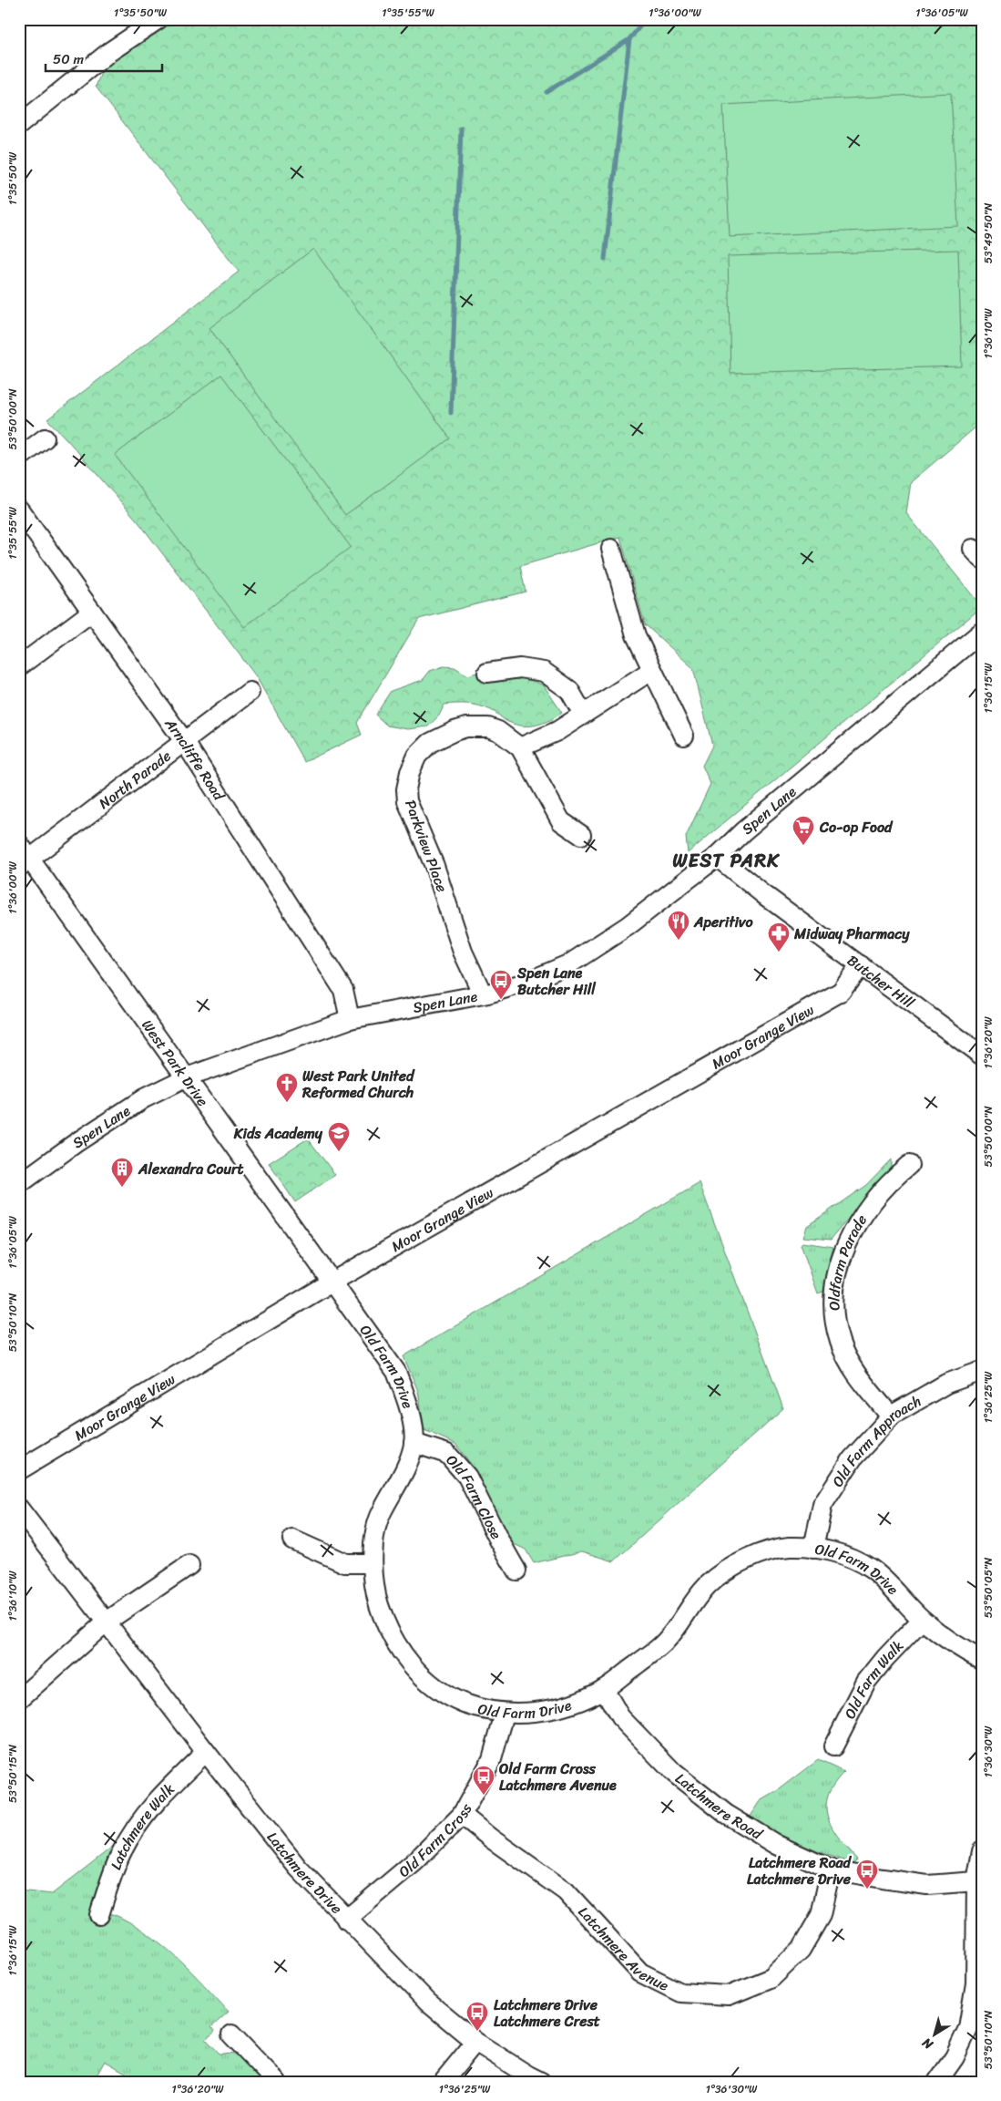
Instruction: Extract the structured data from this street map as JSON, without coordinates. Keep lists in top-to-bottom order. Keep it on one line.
{"streets":{"street":["Arncliffe Road","North Parade","Spen Lane","Parkview Place","Butcher Hill","Moor Grange View","West Park Drive","Oldfarm Parade","Old Farm Drive","Old Farm Approach","Old Farm Close","Old Farm Walk","Latchmere Road","Latchmere Walk","Old Farm Cross","Latchmere Drive","Latchmere Avenue"]},"crossings":[["Arncliffe Road","North Parade"],["Arncliffe Road","Spen Lane"],["North Parade","West Park Drive"],["Spen Lane","Parkview Place"],["Spen Lane","Butcher Hill"],["Spen Lane","West Park Drive"],["Butcher Hill","Moor Grange View"],["Moor Grange View","West Park Drive"],["Moor Grange View","Old Farm Drive"],["West Park Drive","Old Farm Drive"],["Oldfarm Parade","Old Farm Approach"],["Old Farm Drive","Old Farm Approach"],["Old Farm Drive","Old Farm Close"],["Old Farm Drive","Old Farm Walk"],["Old Farm Drive","Latchmere Road"],["Old Farm Drive","Old Farm Cross"],["Latchmere Road","Latchmere Avenue"],["Latchmere Walk","Latchmere Drive"],["Old Farm Cross","Latchmere Drive"],["Old Farm Cross","Latchmere Avenue"]],"districts":["WEST PARK"],"places":{"supermarket":["Co-op Food"],"restaurant":["Aperitivo"],"pharmacy":["Midway Pharmacy"],"bus stop":["Spen Lane Butcher Hill","Old Farm Cross Latchmere Avenue","Latchmere Road Latchmere Drive","Latchmere Drive Latchmere Crest"],"church":["West Park United Reformed Church"],"school or university":["Kids Academy"],"building":["Alexandra Court"]},"scale_bar":"50 m","north":"bottom left","coordinates":["1°35'50\"W","1°35'55\"W","1°36'00\"W","1°36'05\"W","53°49'50\"N","1°36'10\"W","53°50'00\"N","1°36'15\"W","1°36'20\"W","53°50'10\"N","1°36'25\"W","53°50'05\"N","1°36'30\"W","53°50'15\"N"]}
